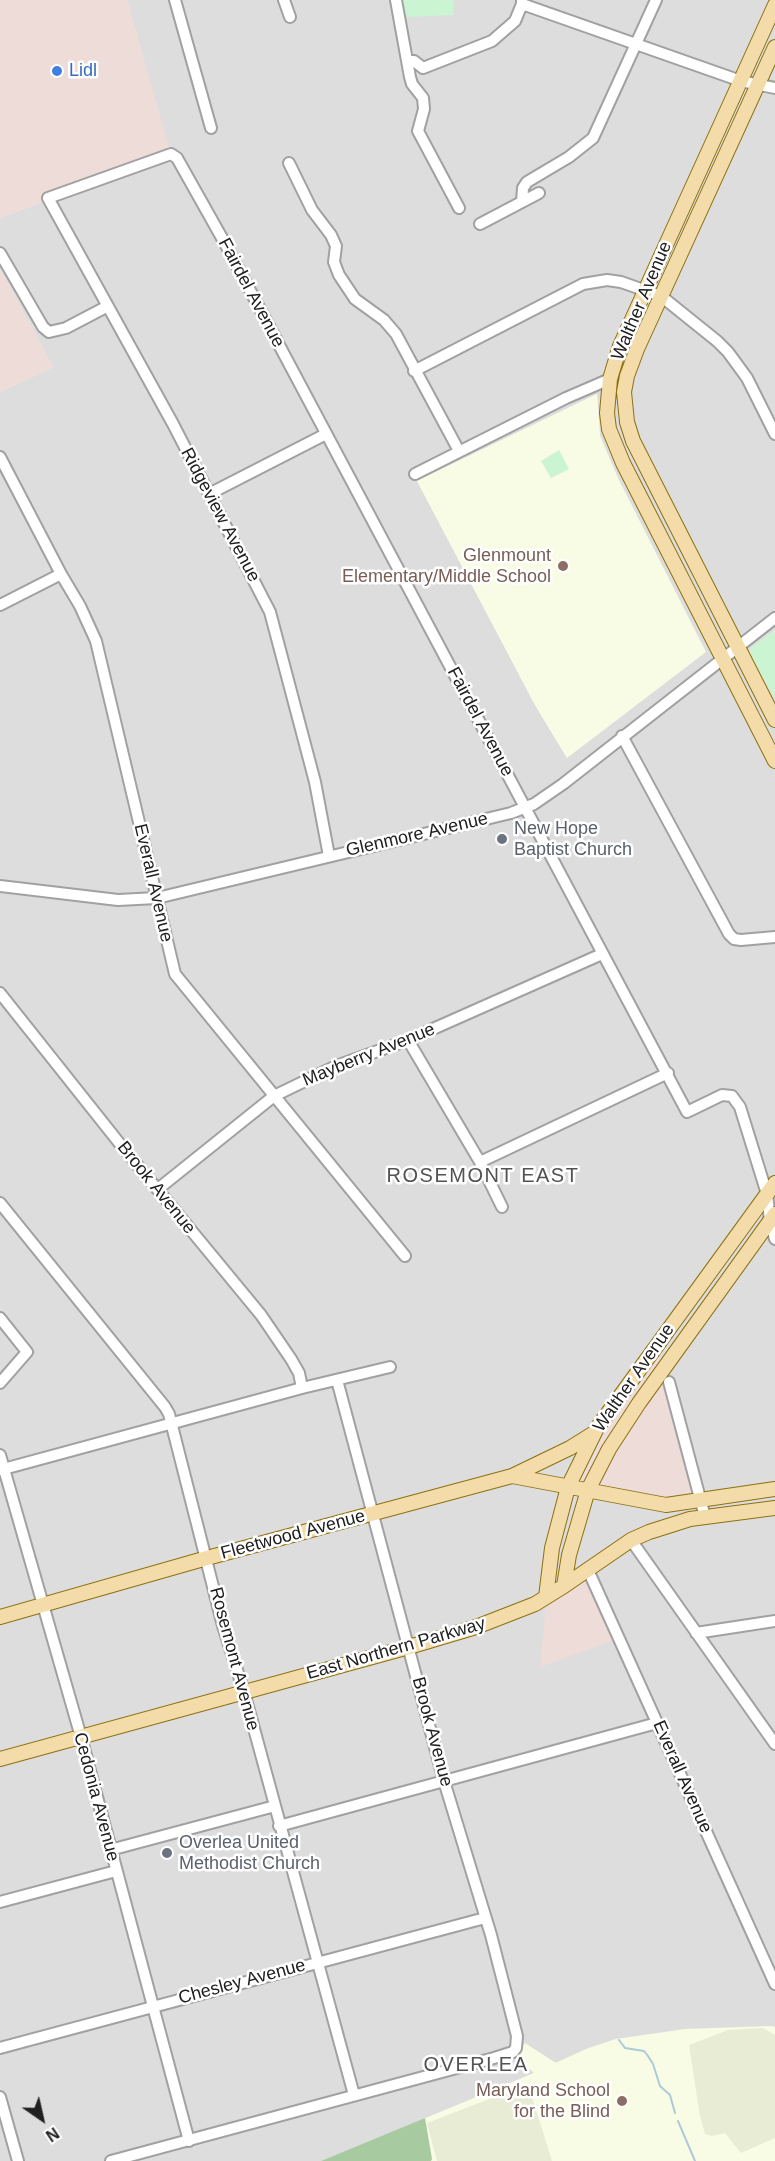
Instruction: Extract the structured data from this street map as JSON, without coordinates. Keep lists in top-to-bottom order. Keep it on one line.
{"streets":{"main road":["Walther Avenue","Fleetwood Avenue","East Northern Parkway"],"street":["Fairdel Avenue","Ridgeview Avenue","Glenmore Avenue","Everall Avenue","Mayberry Avenue","Brook Avenue","Rosemont Avenue","Cedonia Avenue","Chesley Avenue"]},"crossings":[["Fairdel Avenue","Walther Avenue"],["Fairdel Avenue","Ridgeview Avenue"],["Fairdel Avenue","Glenmore Avenue"],["Fairdel Avenue","Mayberry Avenue"],["Walther Avenue","Glenmore Avenue"],["Walther Avenue","Fleetwood Avenue"],["Walther Avenue","East Northern Parkway"],["Ridgeview Avenue","Glenmore Avenue"],["Glenmore Avenue","Everall Avenue"],["Everall Avenue","Mayberry Avenue"],["Everall Avenue","East Northern Parkway"],["Mayberry Avenue","Brook Avenue"],["Brook Avenue","Fleetwood Avenue"],["Brook Avenue","East Northern Parkway"],["Brook Avenue","Rosemont Avenue"],["Brook Avenue","Chesley Avenue"],["Fleetwood Avenue","Rosemont Avenue"],["Fleetwood Avenue","Cedonia Avenue"],["East Northern Parkway","Rosemont Avenue"],["East Northern Parkway","Cedonia Avenue"],["Rosemont Avenue","Chesley Avenue"],["Cedonia Avenue","Chesley Avenue"]],"districts":["ROSEMONT EAST","OVERLEA"],"places":["Lidl","Glenmount Elementary/Middle School","New Hope Baptist Church","Overlea United Methodist Church","Maryland School for the Blind"],"north":"bottom right"}
